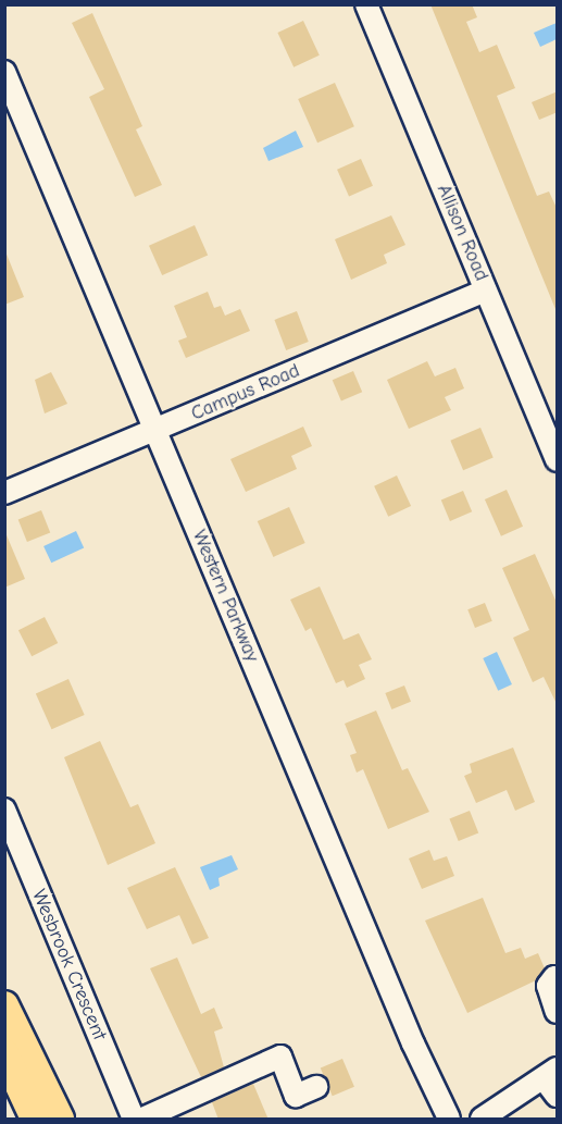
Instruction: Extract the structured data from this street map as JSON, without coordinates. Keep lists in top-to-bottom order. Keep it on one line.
{"streets":{"street":["Allison Road","Campus Road","Western Parkway","Wesbrook Crescent"]},"crossings":[["Allison Road","Campus Road"],["Campus Road","Western Parkway"]]}
